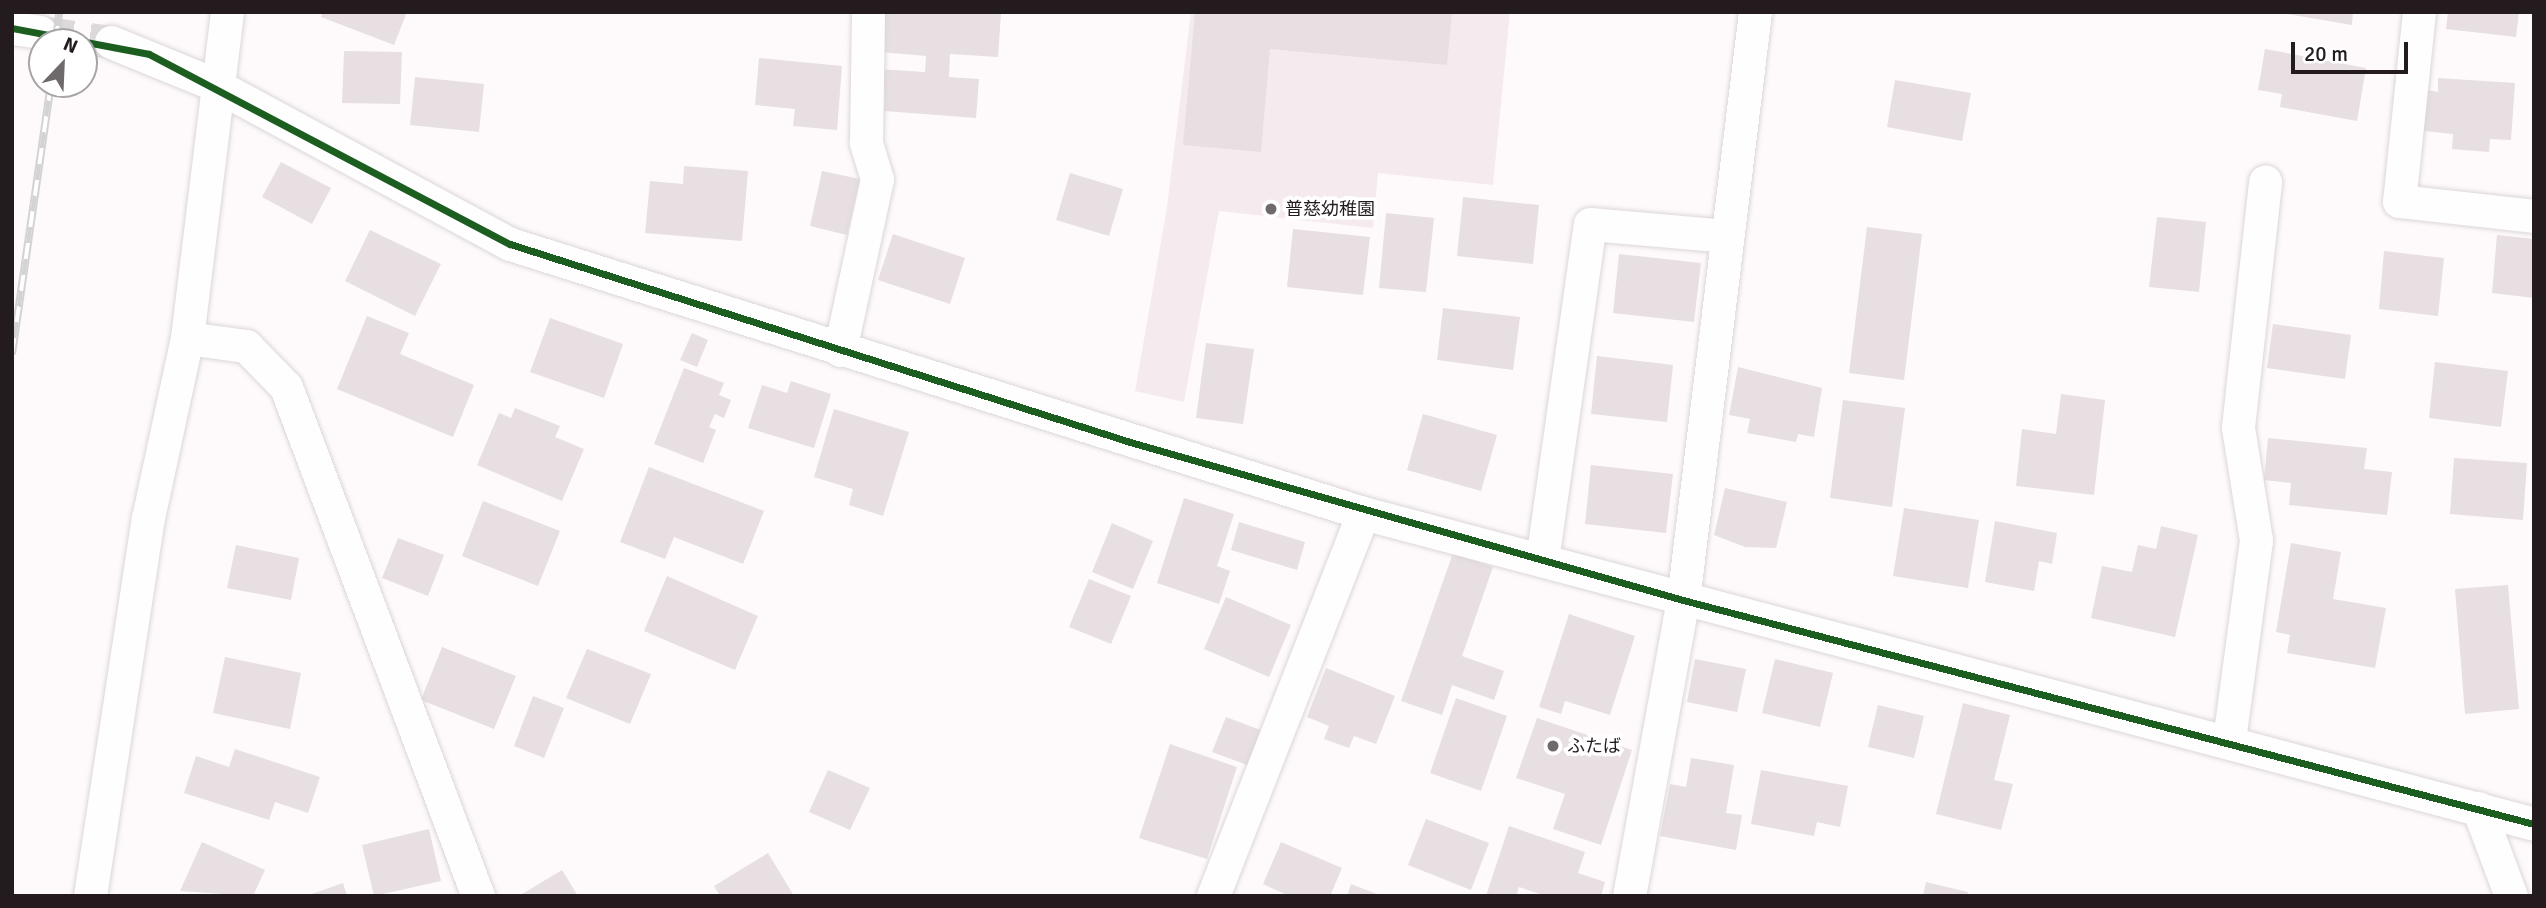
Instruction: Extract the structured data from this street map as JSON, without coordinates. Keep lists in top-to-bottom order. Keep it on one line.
{"places":["普慈幼稚園","ふたば"],"scale_bar":"20 m","north":"top right"}
